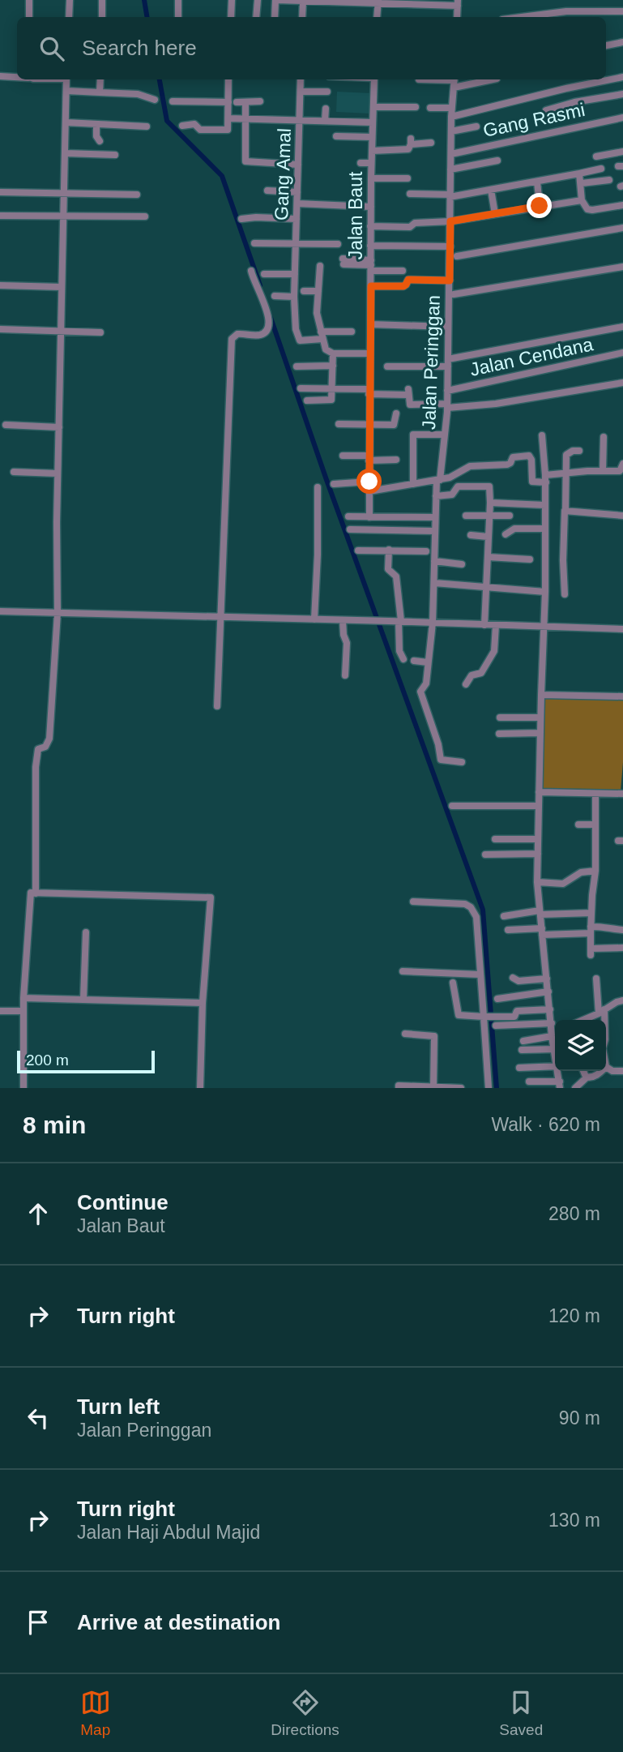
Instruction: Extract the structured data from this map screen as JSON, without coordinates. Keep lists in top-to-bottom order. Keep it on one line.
{"streets":{"street":["Gang Rasmi","Gang Amal","Jalan Baut","Jalan Cendana","Jalan Peringgan"]},"crossings":[["Gang Rasmi","Jalan Peringgan"],["Jalan Cendana","Jalan Peringgan"]],"scale_bar":"200 m","page":{"search":"Search here","scale":"200 m","heading":["8 min","Walk · 620 m"],"list":[["Continue","Jalan Baut","280 m"],["Turn right","120 m"],["Turn left","Jalan Peringgan","90 m"],["Turn right","Jalan Haji Abdul Majid","130 m"],"Arrive at destination"],"nav":["Map","Directions","Saved"]}}
